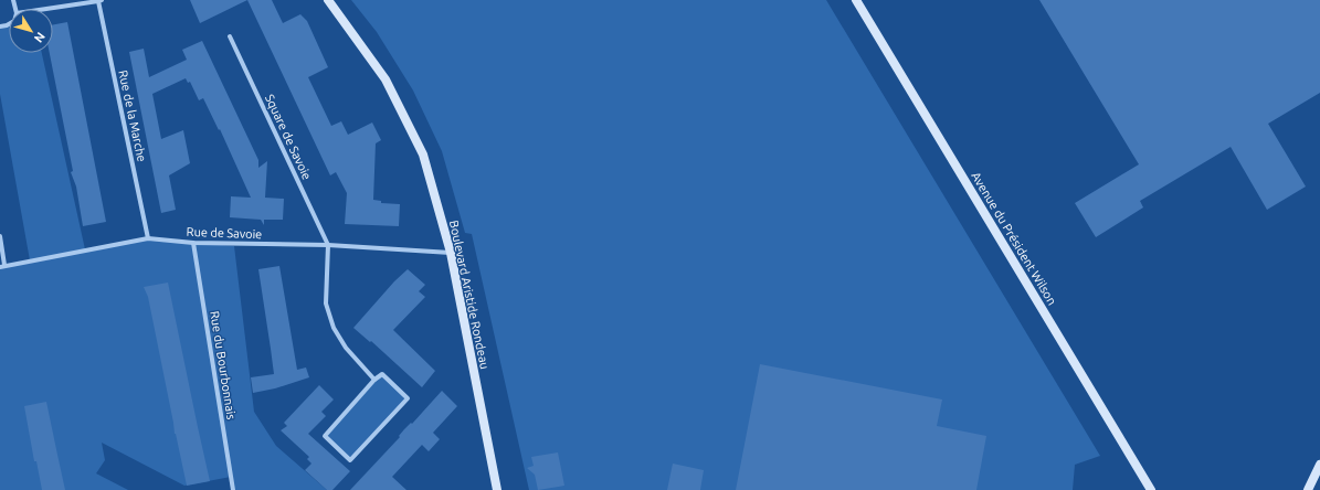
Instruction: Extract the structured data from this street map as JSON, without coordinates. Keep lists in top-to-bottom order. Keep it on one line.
{"streets":{"street":["Rue de la Marche","Square de Savoie","Rue de Savoie","Avenue du Président Wilson","Boulevard Aristide Rondeau","Rue du Bourbonnais"]},"crossings":[["Rue de la Marche","Rue de Savoie"],["Square de Savoie","Rue de Savoie"],["Rue de Savoie","Boulevard Aristide Rondeau"],["Rue de Savoie","Rue du Bourbonnais"]],"north":"bottom right"}
